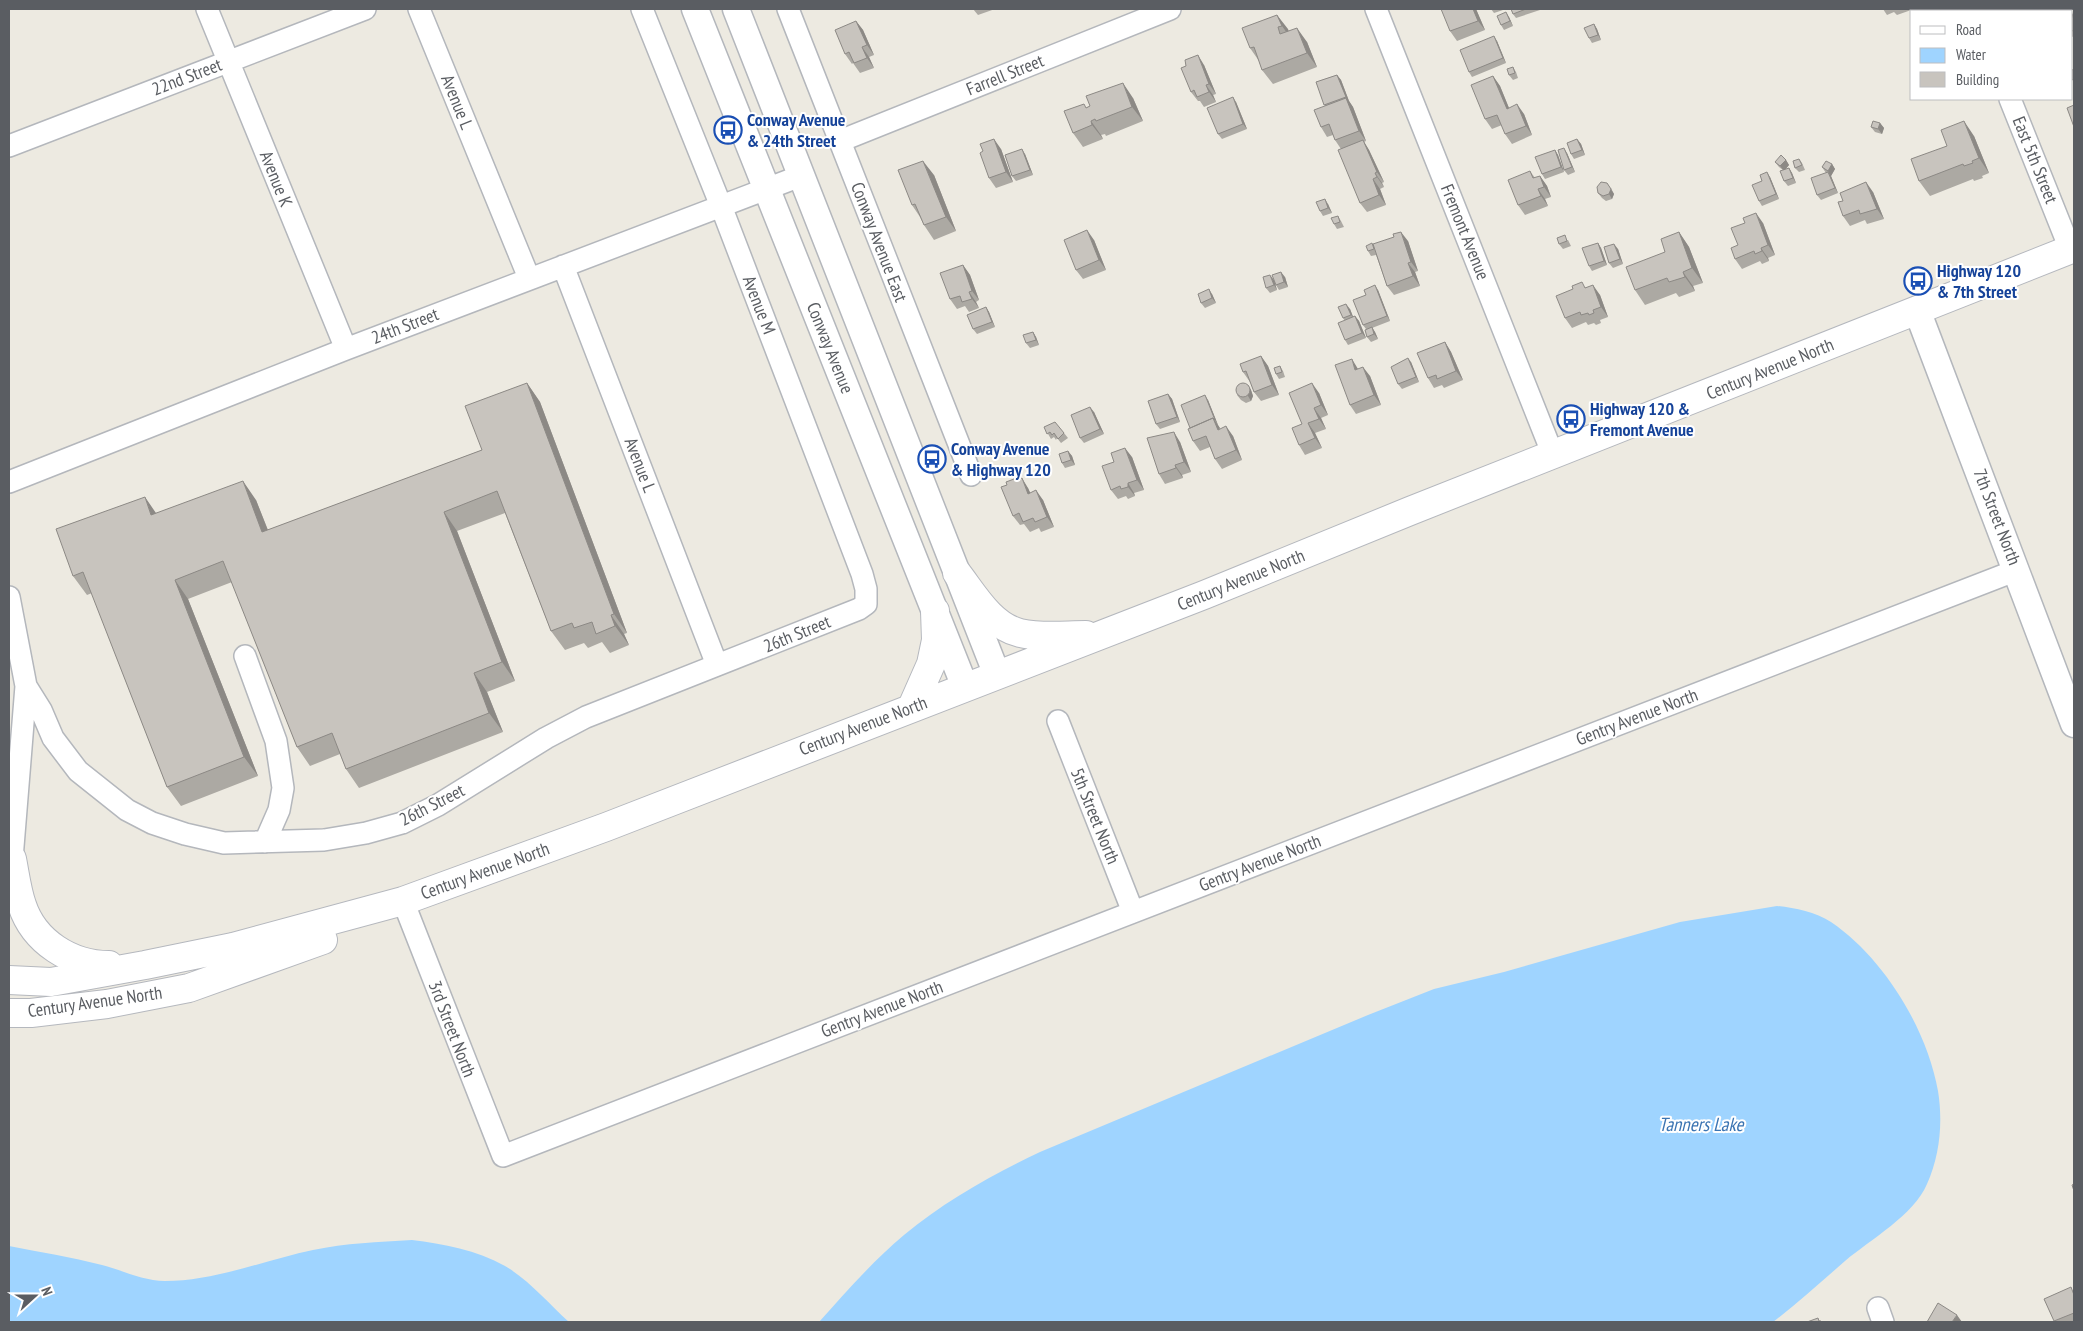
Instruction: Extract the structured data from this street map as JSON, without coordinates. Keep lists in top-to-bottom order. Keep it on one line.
{"streets":{"main road":["Century Avenue North"],"street":["Farrell Street","22nd Street","Avenue L","East 5th Street","Avenue K","Fremont Avenue","Conway Avenue East","Avenue M","24th Street","Conway Avenue","7th Street North","26th Street","Gentry Avenue North","5th Street North","3rd Street North"]},"crossings":[["Farrell Street","Conway Avenue East"],["22nd Street","Avenue K"],["Avenue L","24th Street"],["Avenue L","26th Street"],["East 5th Street","Century Avenue North"],["Avenue K","24th Street"],["Fremont Avenue","Century Avenue North"],["Avenue M","24th Street"],["Avenue M","26th Street"],["24th Street","Conway Avenue"],["Conway Avenue","Century Avenue North"],["Century Avenue North","7th Street North"],["Century Avenue North","3rd Street North"],["7th Street North","Gentry Avenue North"],["Gentry Avenue North","5th Street North"],["Gentry Avenue North","3rd Street North"]],"water":["Tanners Lake"],"places":{"bus stop":["Conway Avenue & 24th Street","Highway 120 & 7th Street","Highway 120 & Fremont Avenue","Conway Avenue & Highway 120"]},"legend":["Road","Water","Building"],"north":"right"}
